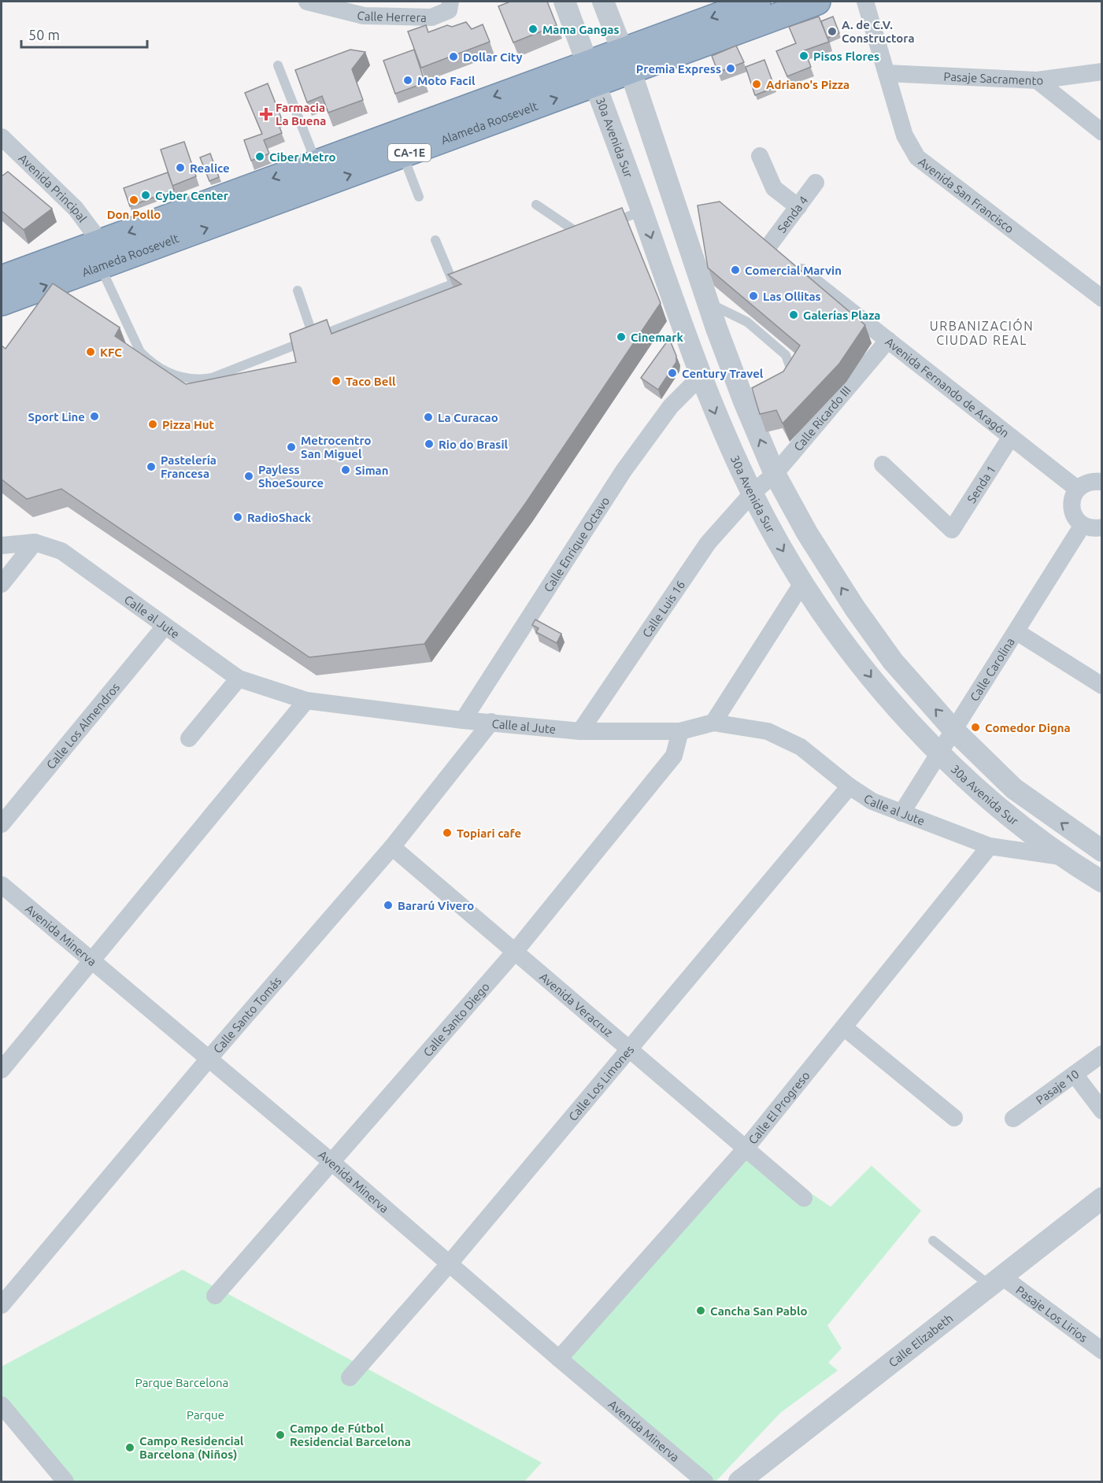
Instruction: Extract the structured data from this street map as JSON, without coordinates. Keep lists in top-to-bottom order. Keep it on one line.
{"streets":{"highway":["Alameda Roosevelt","CA-1E"],"street":["Calle Herrera","Pasaje Sacramento","30a Avenida Sur","Avenida Principal","Avenida San Francisco","Senda 4","Avenida Fernando de Aragón","Calle Ricardo III","Senda 1","Calle Enrique Octavo","Calle Luis 16","Calle al Jute","Calle Carolina","Calle Los Almendros","Avenida Minerva","Avenida Veracruz","Calle Santo Tomás","Calle Santo Diego","Calle Los Limones","Pasaje 10","Calle El Progreso","Pasaje Los Lirios","Calle Elizabeth"]},"crossings":[["Pasaje Sacramento","Avenida San Francisco"],["Alameda Roosevelt","30a Avenida Sur"],["Alameda Roosevelt","Avenida Principal"],["30a Avenida Sur","Calle Ricardo III"],["30a Avenida Sur","Calle Enrique Octavo"],["30a Avenida Sur","Calle Luis 16"],["30a Avenida Sur","Calle al Jute"],["30a Avenida Sur","Calle Carolina"],["Senda 4","Avenida Fernando de Aragón"],["Avenida Fernando de Aragón","Calle Ricardo III"],["Avenida Fernando de Aragón","Senda 1"],["Calle Ricardo III","Calle Luis 16"],["Calle Enrique Octavo","Calle al Jute"],["Calle Luis 16","Calle al Jute"],["Calle al Jute","Calle Carolina"],["Calle al Jute","Calle Los Almendros"],["Calle al Jute","Calle Santo Tomás"],["Calle al Jute","Calle Santo Diego"],["Calle al Jute","Calle Los Limones"],["Calle al Jute","Calle El Progreso"],["Avenida Minerva","Calle Santo Tomás"],["Avenida Minerva","Calle Santo Diego"],["Avenida Minerva","Calle Los Limones"],["Avenida Minerva","Calle El Progreso"],["Avenida Veracruz","Calle Santo Tomás"],["Avenida Veracruz","Calle Santo Diego"],["Avenida Veracruz","Calle Los Limones"],["Avenida Veracruz","Calle El Progreso"],["Pasaje Los Lirios","Calle Elizabeth"]],"districts":["URBANIZACIÓN CIUDAD REAL"],"parks":["Parque Barcelona","Parque"],"places":{"other":["Mama Gangas","A. de C.V. Constructora","Pisos Flores","Dollar City","Premia Express","Moto Facil","Adriano's Pizza","Ciber Metro","Realice","Cyber Center","Don Pollo","Comercial Marvin","Las Ollitas","Galerías Plaza","Cinemark","KFC","Century Travel","Taco Bell","Sport Line","La Curacao","Pizza Hut","Rio do Brasil","Metrocentro San Miguel","Pastelería Francesa","Siman","Payless ShoeSource","RadioShack","Comedor Digna","Topiari cafe","Bararú Vivero","Cancha San Pablo","Campo de Fútbol Residencial Barcelona","Campo Residencial Barcelona (Niños)"],"health":["Farmacia La Buena"]},"scale_bar":"50 m"}
